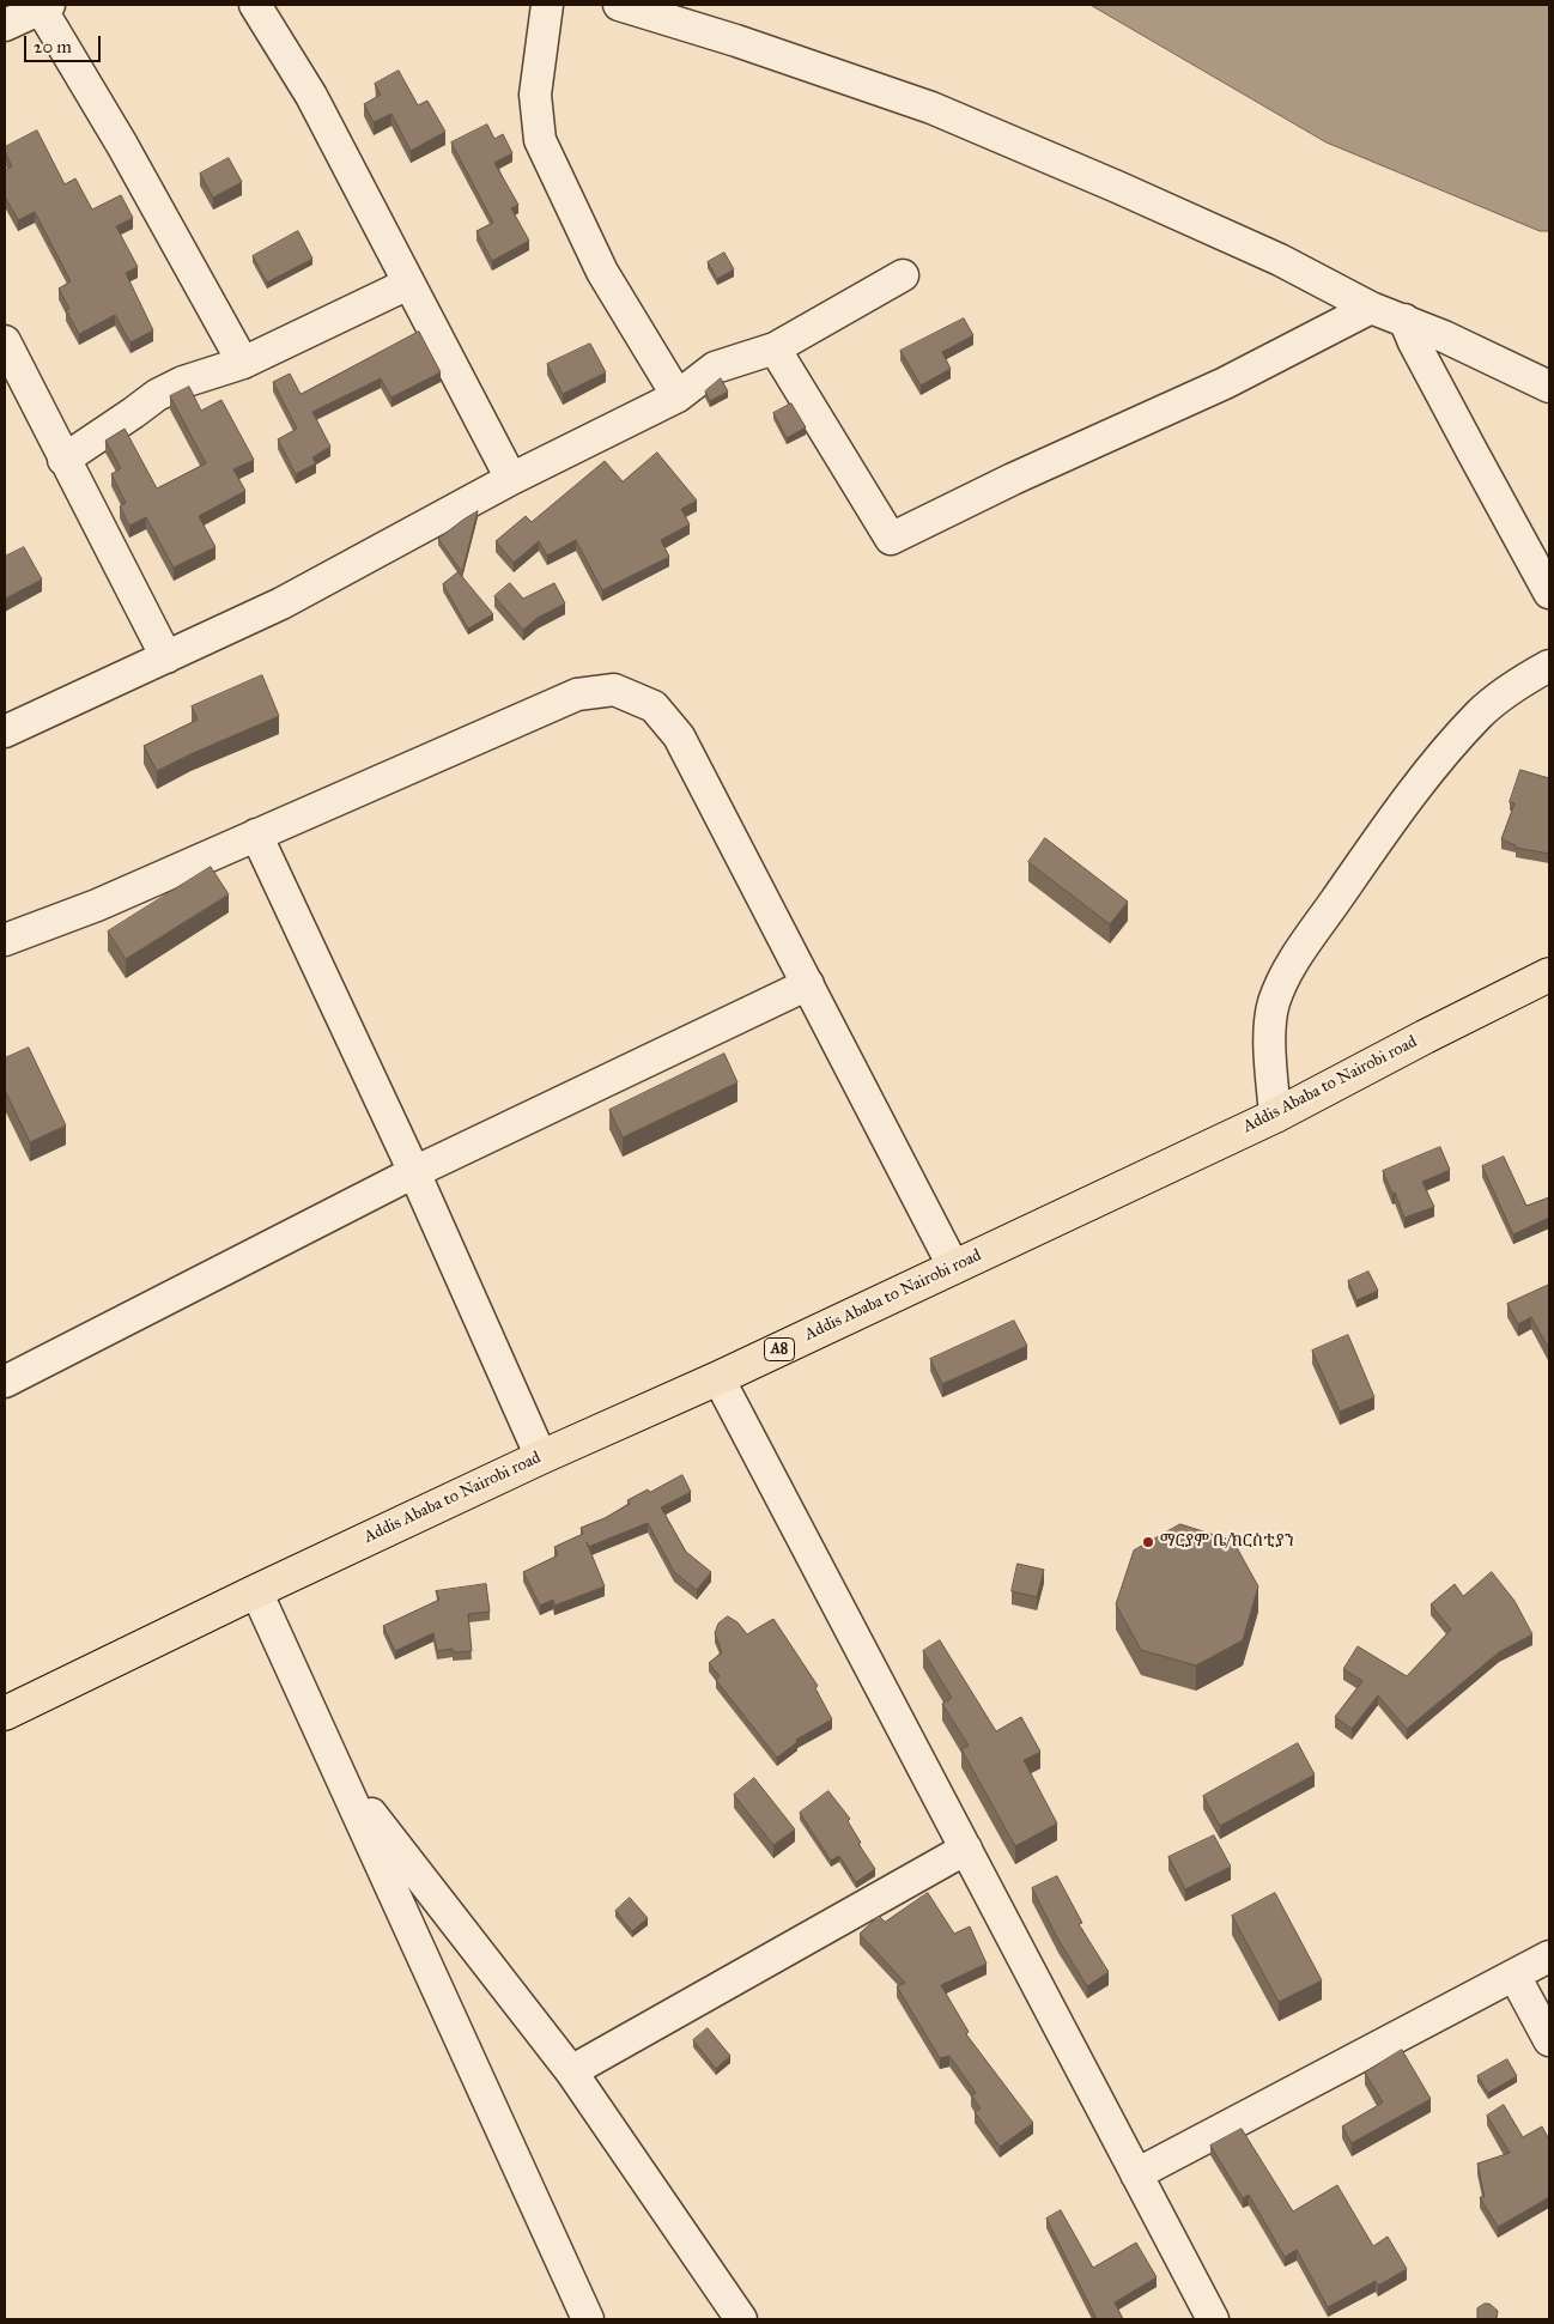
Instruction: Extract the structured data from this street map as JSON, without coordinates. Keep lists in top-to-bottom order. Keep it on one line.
{"streets":{"highway":["Addis Ababa to Nairobi road","A8"]},"places":["ማርያም ቤ/ክርስቲያን"],"scale_bar":"20 m"}
